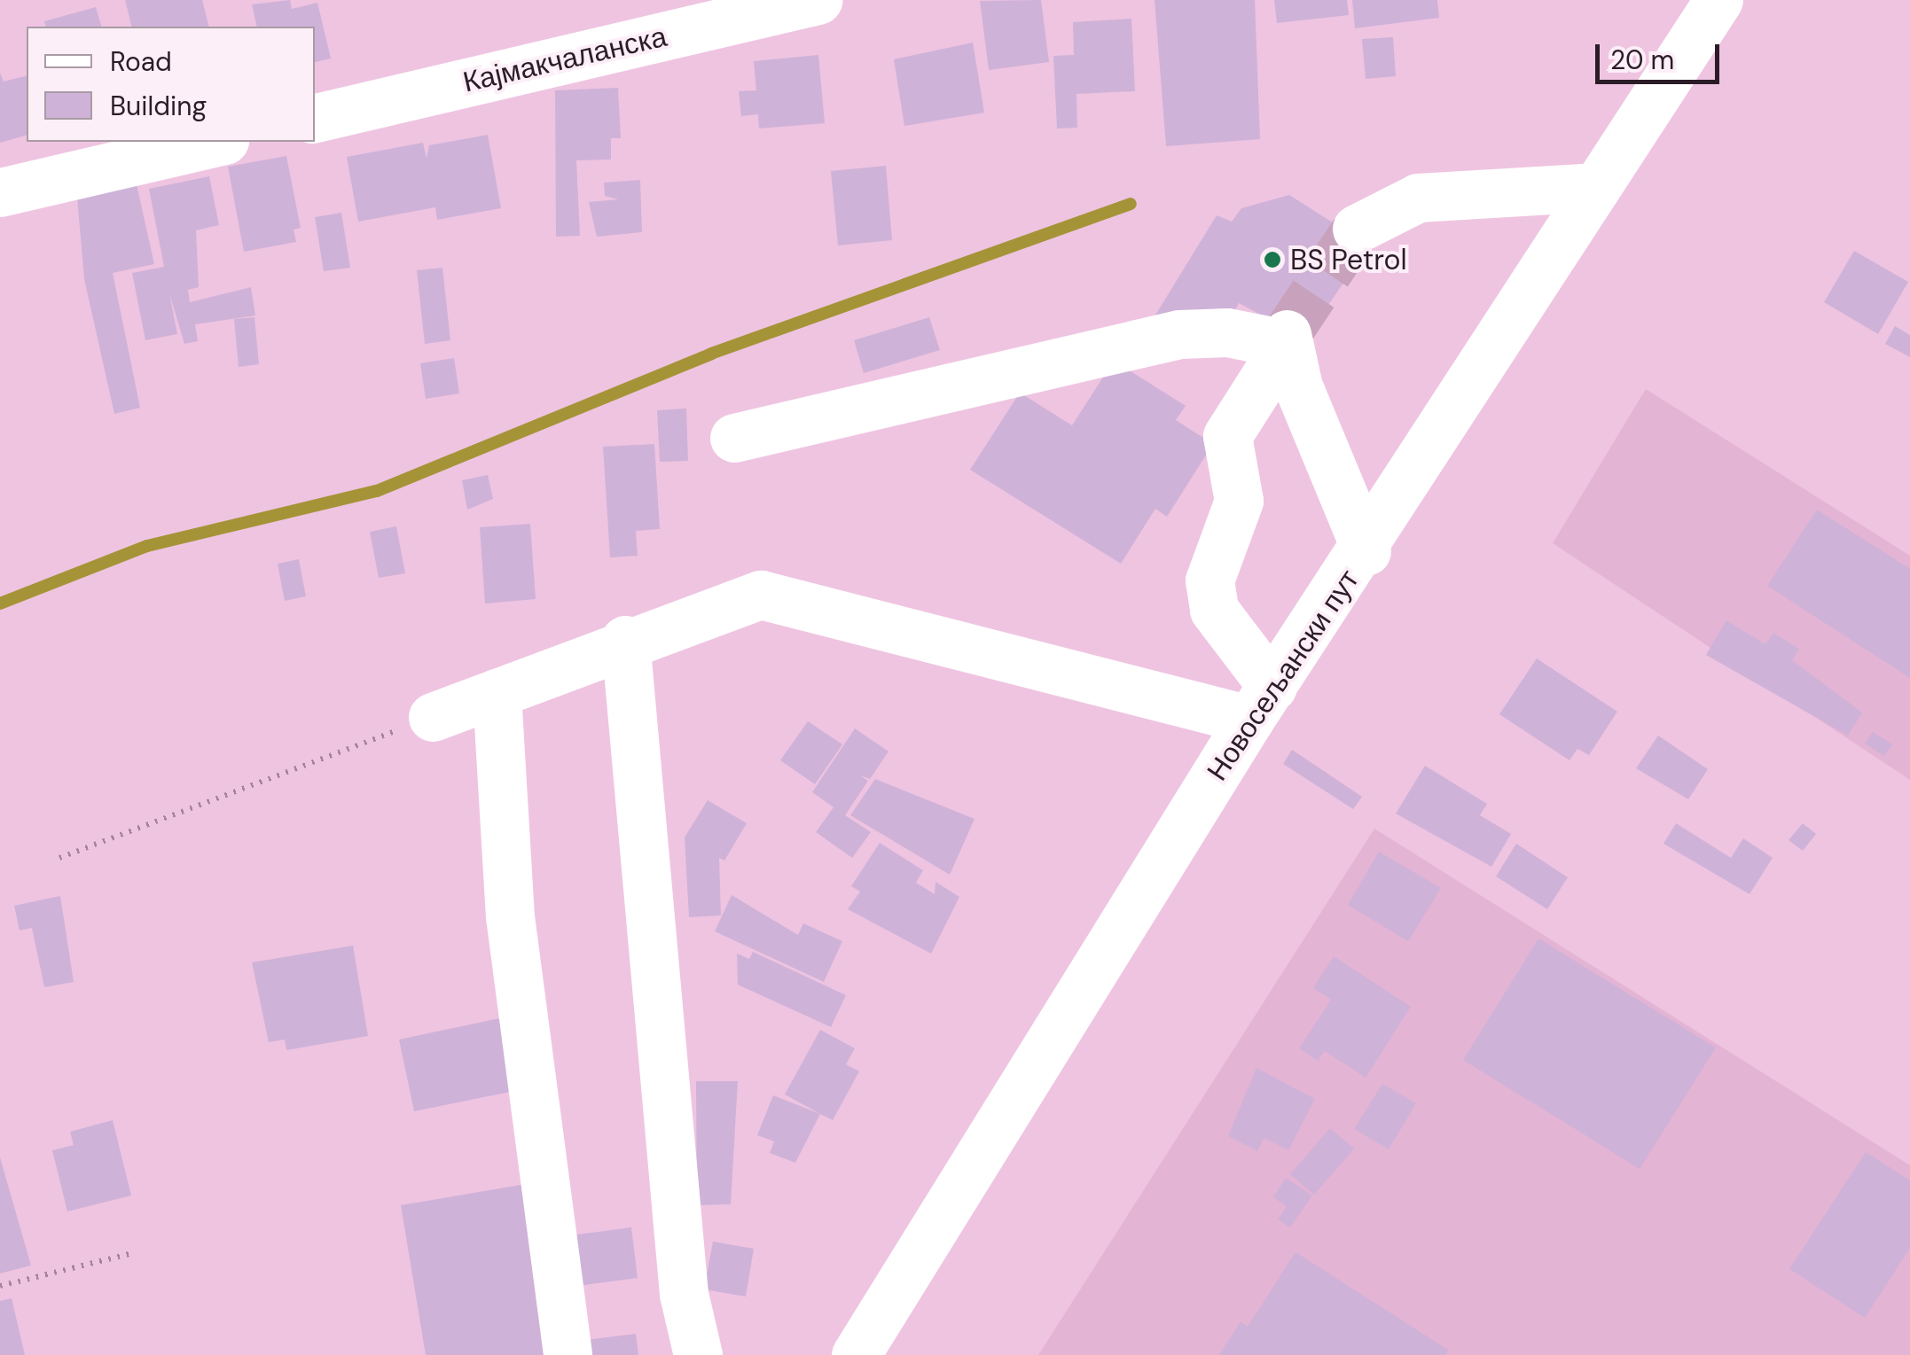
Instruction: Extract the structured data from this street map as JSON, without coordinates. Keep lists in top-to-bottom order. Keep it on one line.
{"streets":{"street":["Кајмакчаланска","Новосељански пут"]},"places":["BS Petrol"],"legend":["Road","Building"],"scale_bar":"20 m"}
